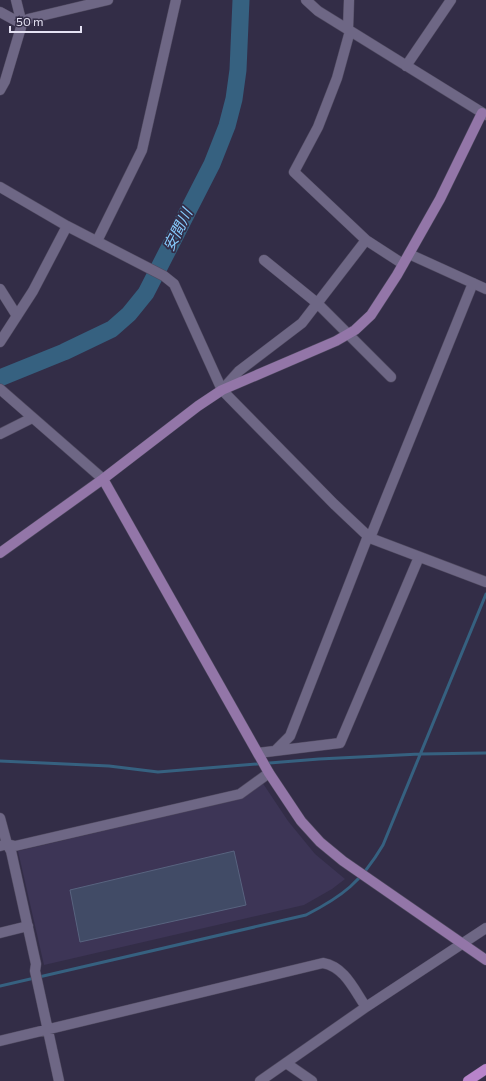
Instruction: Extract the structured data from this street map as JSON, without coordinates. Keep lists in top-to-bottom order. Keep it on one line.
{"water":["安間川"],"scale_bar":"50 m"}
